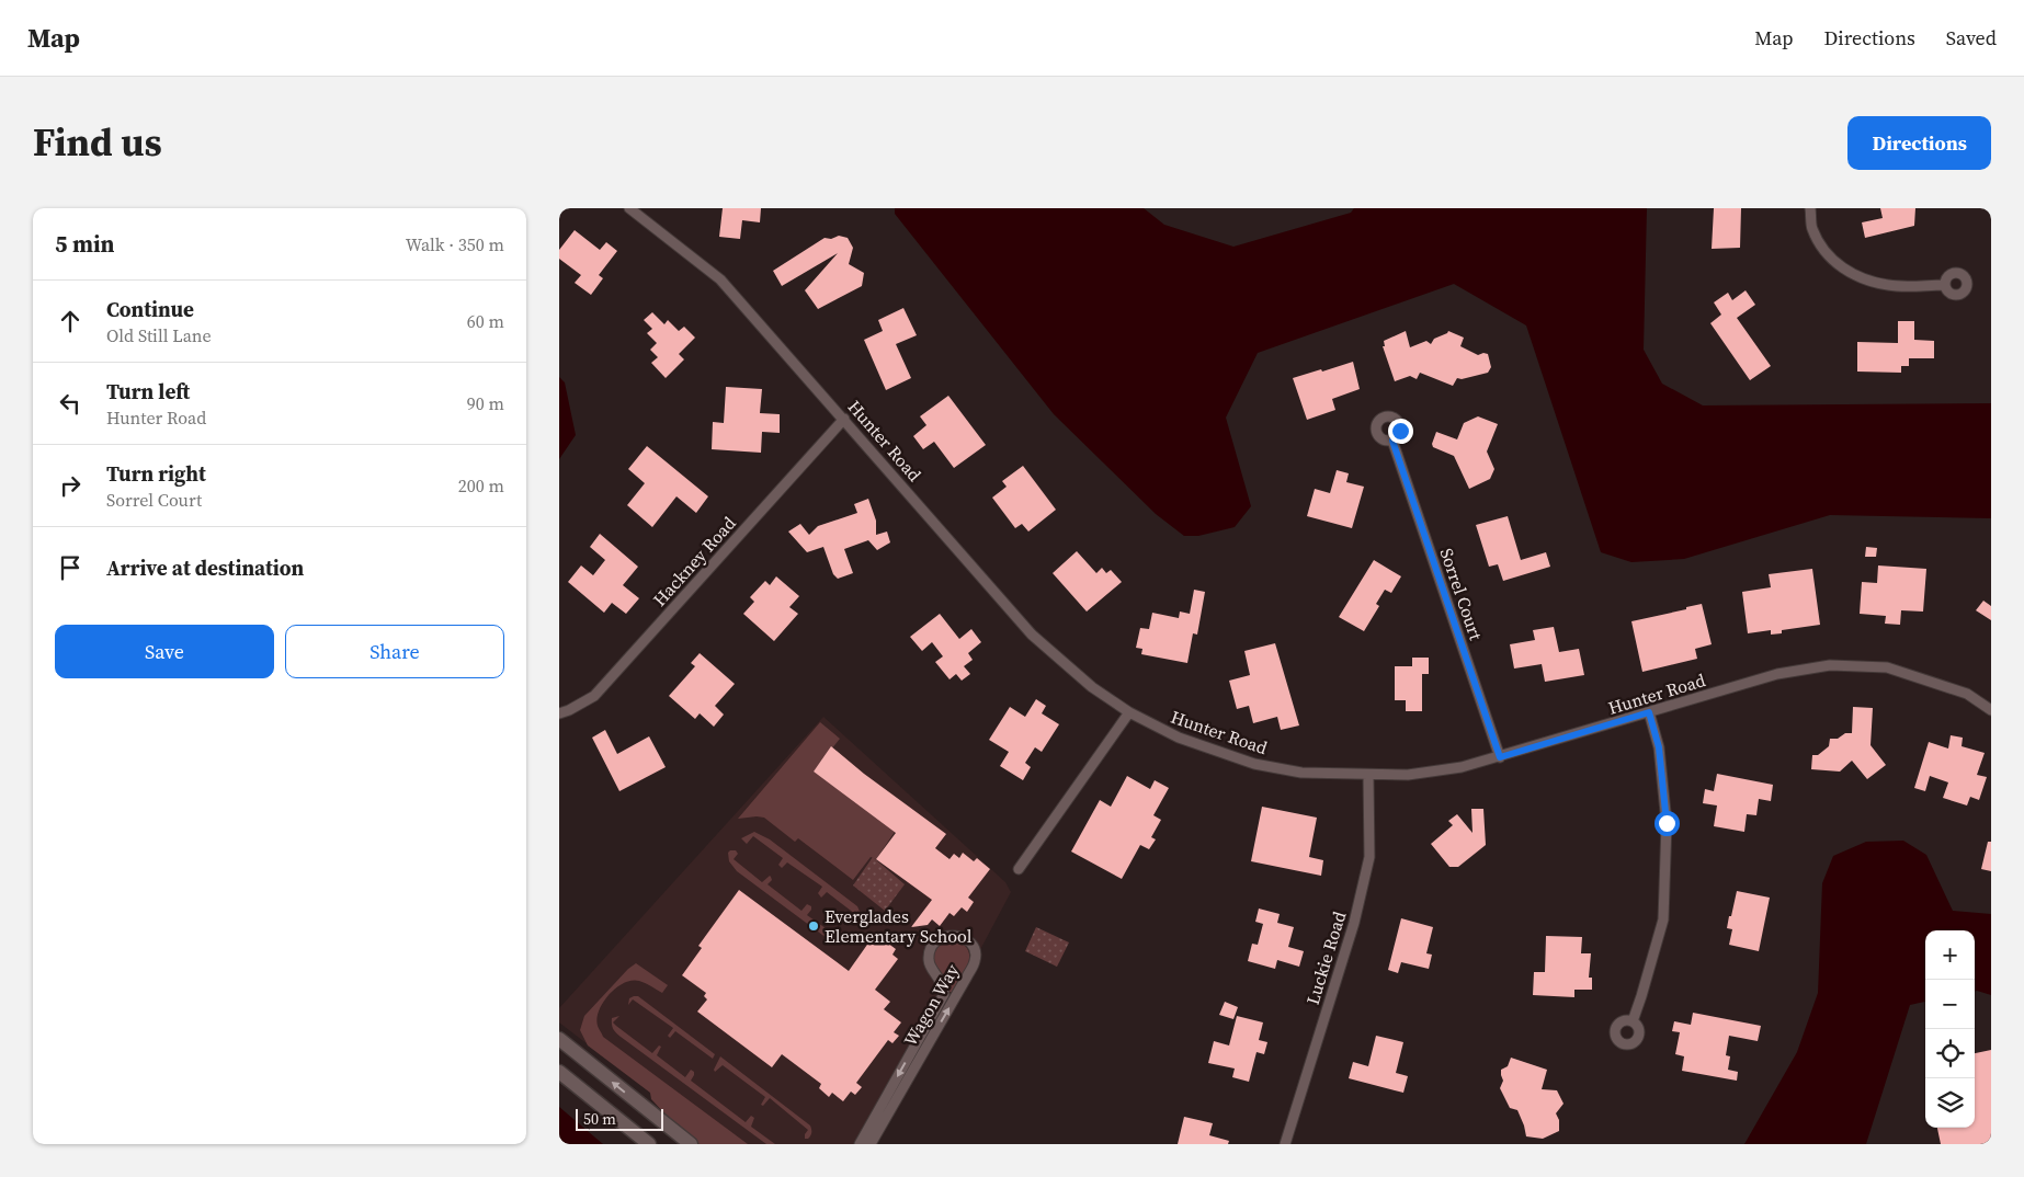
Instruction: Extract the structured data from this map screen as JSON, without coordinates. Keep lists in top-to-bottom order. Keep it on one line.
{"streets":{"street":["Hunter Road","Hackney Road","Sorrel Court","Luckie Road","Wagon Way"]},"crossings":[["Hunter Road","Hackney Road"],["Hunter Road","Sorrel Court"],["Hunter Road","Luckie Road"]],"places":["Everglades Elementary School"],"scale_bar":"50 m","page":{"header":"Map","nav":["Map","Directions","Saved"],"title":"Find us","buttons":["Directions",["Save","Share"]],"heading":["5 min","Walk · 350 m"],"list":[["Continue","Old Still Lane","60 m"],["Turn left","Hunter Road","90 m"],["Turn right","Sorrel Court","200 m"],"Arrive at destination"],"map_buttons":["+","−"],"scale":"50 m"}}
